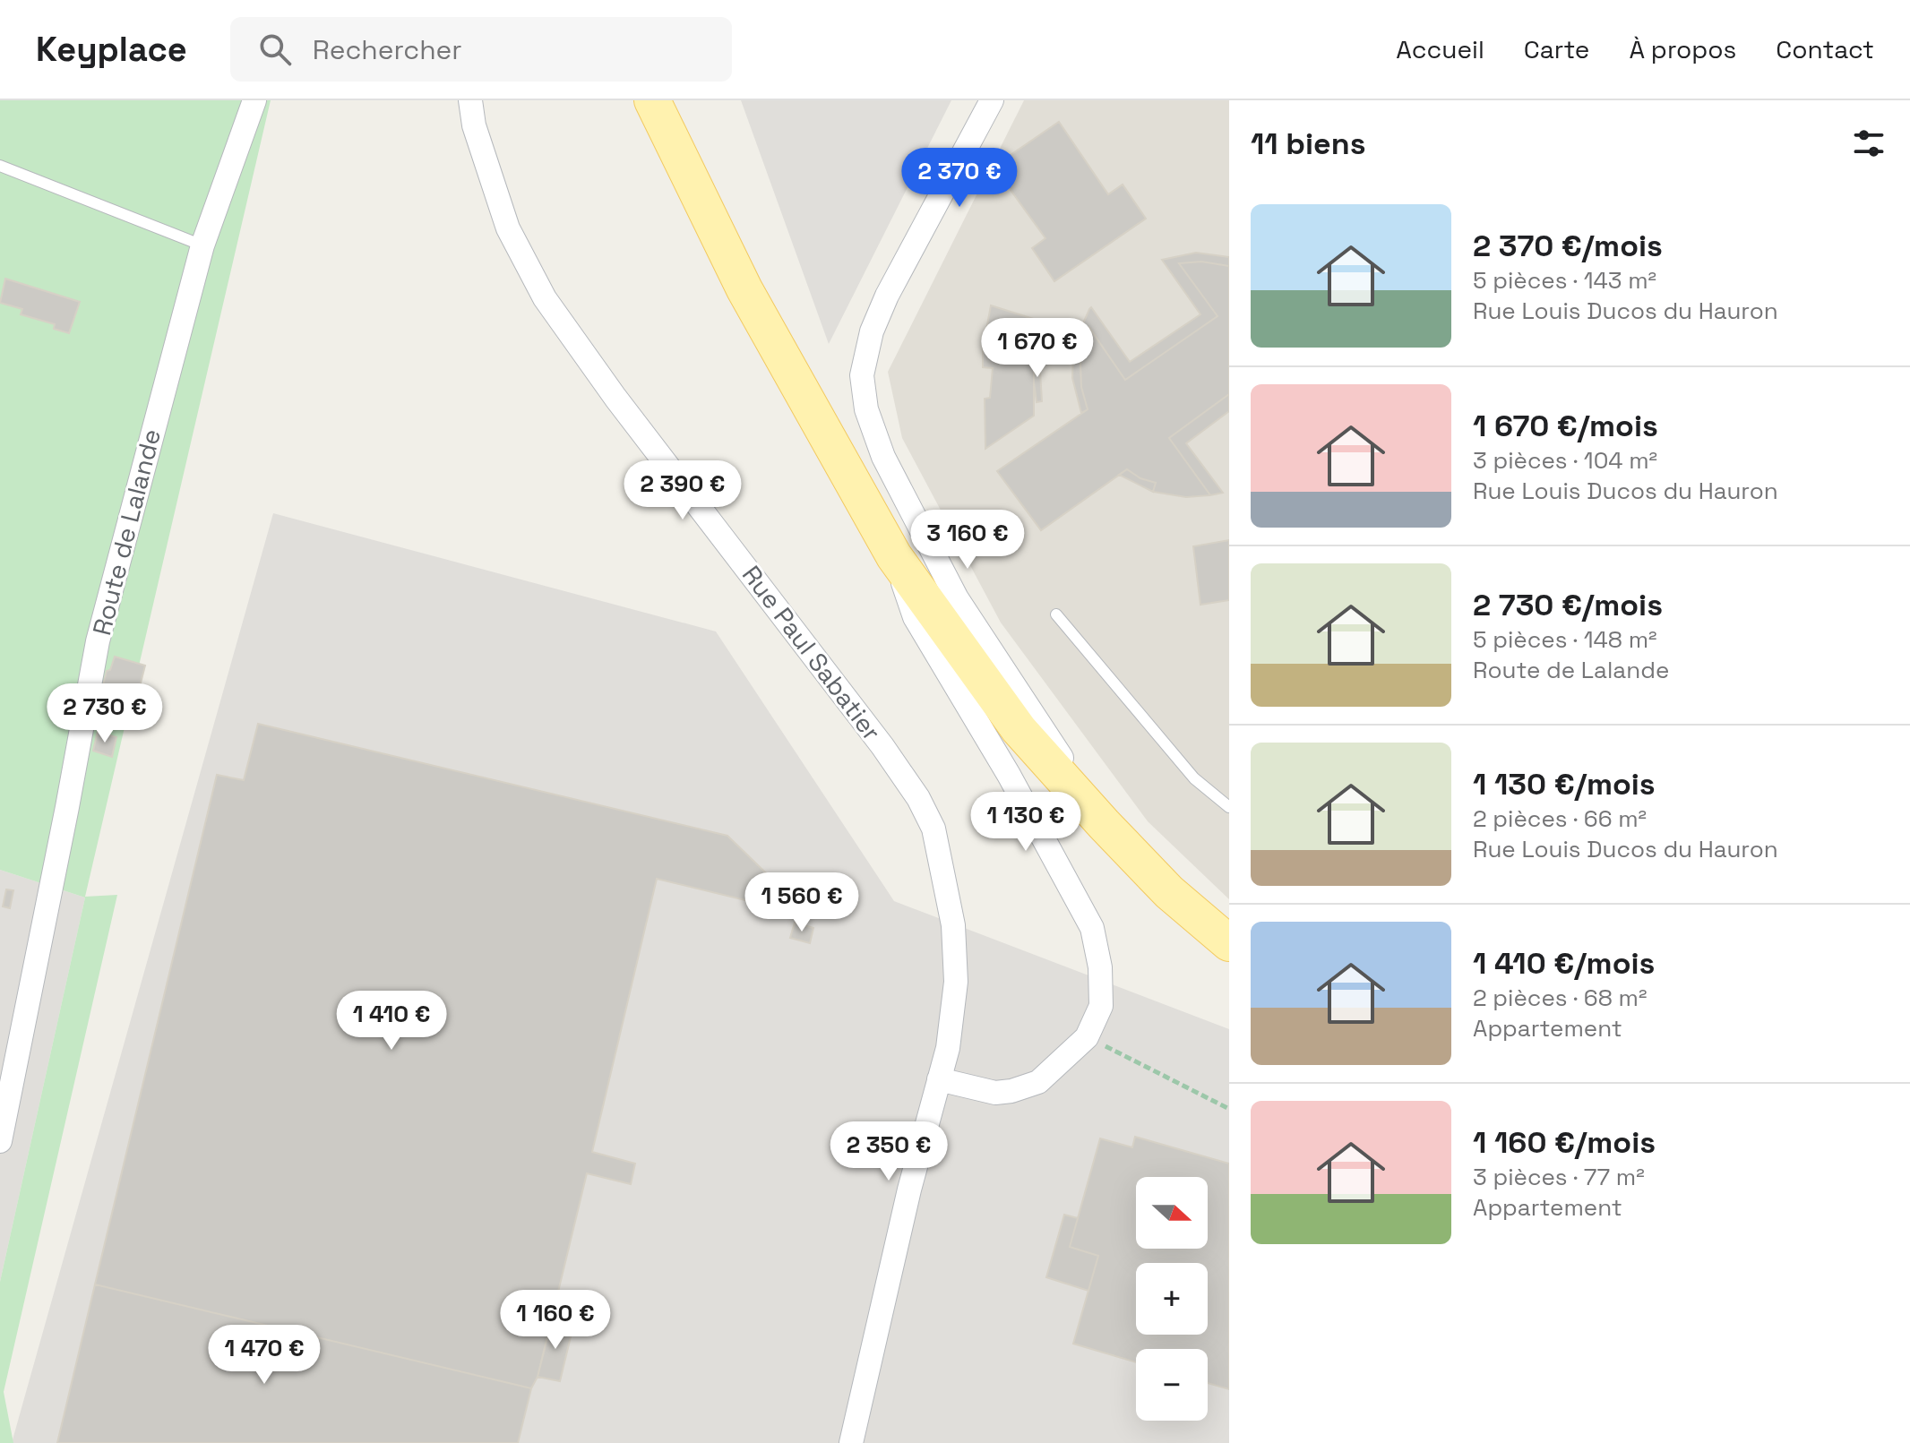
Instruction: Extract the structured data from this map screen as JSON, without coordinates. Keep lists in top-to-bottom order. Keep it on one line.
{"streets":{"street":["Route de Lalande","Rue Paul Sabatier"]},"north":"right","page":{"header":"Keyplace","search":"Rechercher","nav":["Accueil","Carte","À propos","Contact"],"heading":"11 biens","price":["2 370 €","1 670 €","2 390 €","3 160 €","2 730 €","1 130 €","1 560 €","1 410 €","2 350 €","1 160 €","1 470 €"],"list":[{"name":"2 370 €/mois","note":"5 pièces · 143 m² · Rue Louis Ducos du Hauron"},{"name":"1 670 €/mois","note":"3 pièces · 104 m² · Rue Louis Ducos du Hauron"},{"name":"2 730 €/mois","note":"5 pièces · 148 m² · Route de Lalande"},{"name":"1 130 €/mois","note":"2 pièces · 66 m² · Rue Louis Ducos du Hauron"},{"name":"1 410 €/mois","note":"2 pièces · 68 m² · Appartement"},{"name":"1 160 €/mois","note":"3 pièces · 77 m² · Appartement"}],"map_buttons":["+","−"]}}
